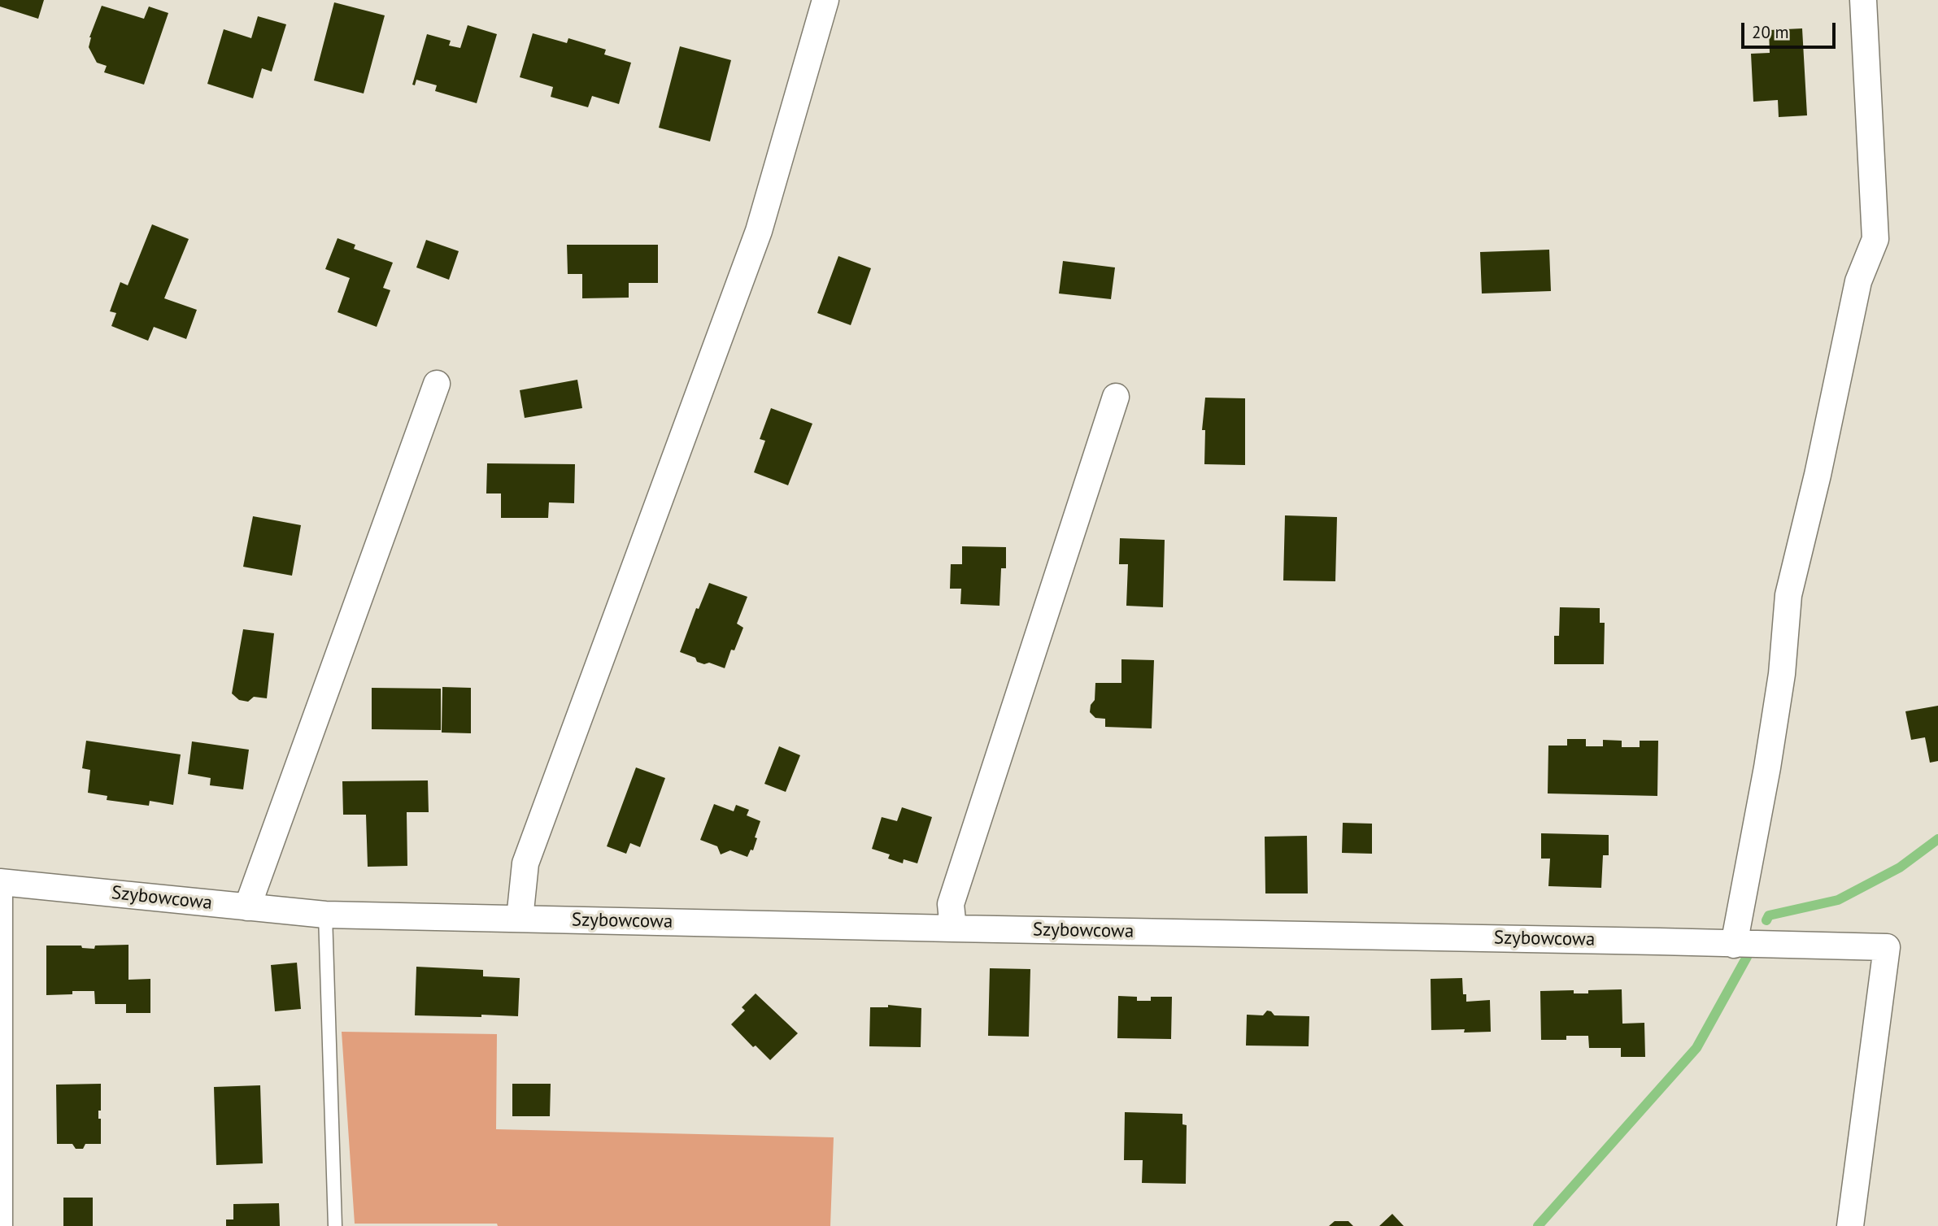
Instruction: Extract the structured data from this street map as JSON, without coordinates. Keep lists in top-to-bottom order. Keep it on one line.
{"streets":{"street":["Szybowcowa"]},"scale_bar":"20 m"}
